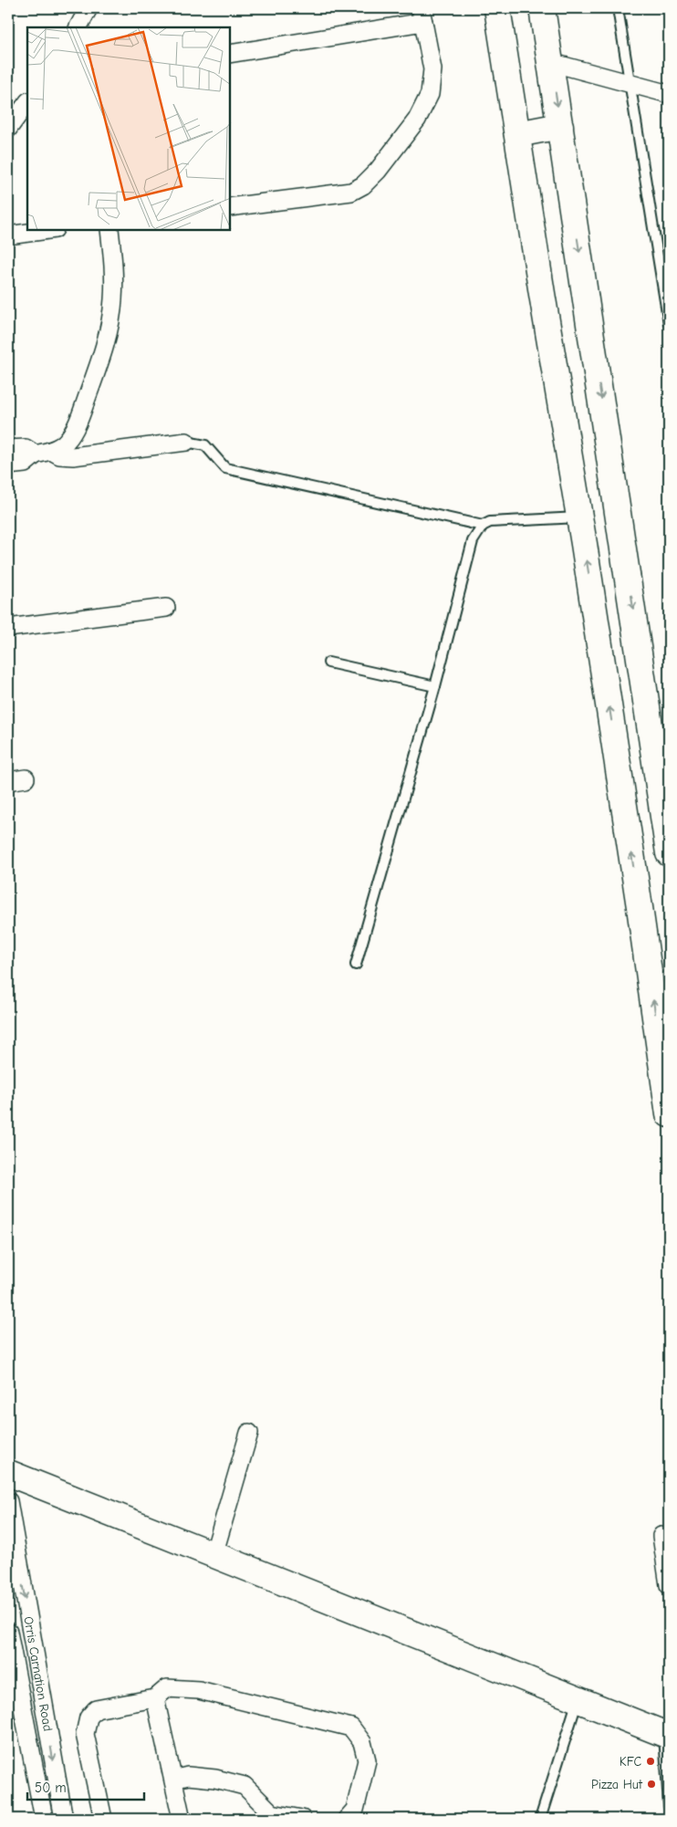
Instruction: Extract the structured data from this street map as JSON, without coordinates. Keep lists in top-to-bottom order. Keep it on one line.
{"streets":{"street":["Orris Carnation Road"]},"places":["KFC","Pizza Hut"],"scale_bar":"50 m"}
